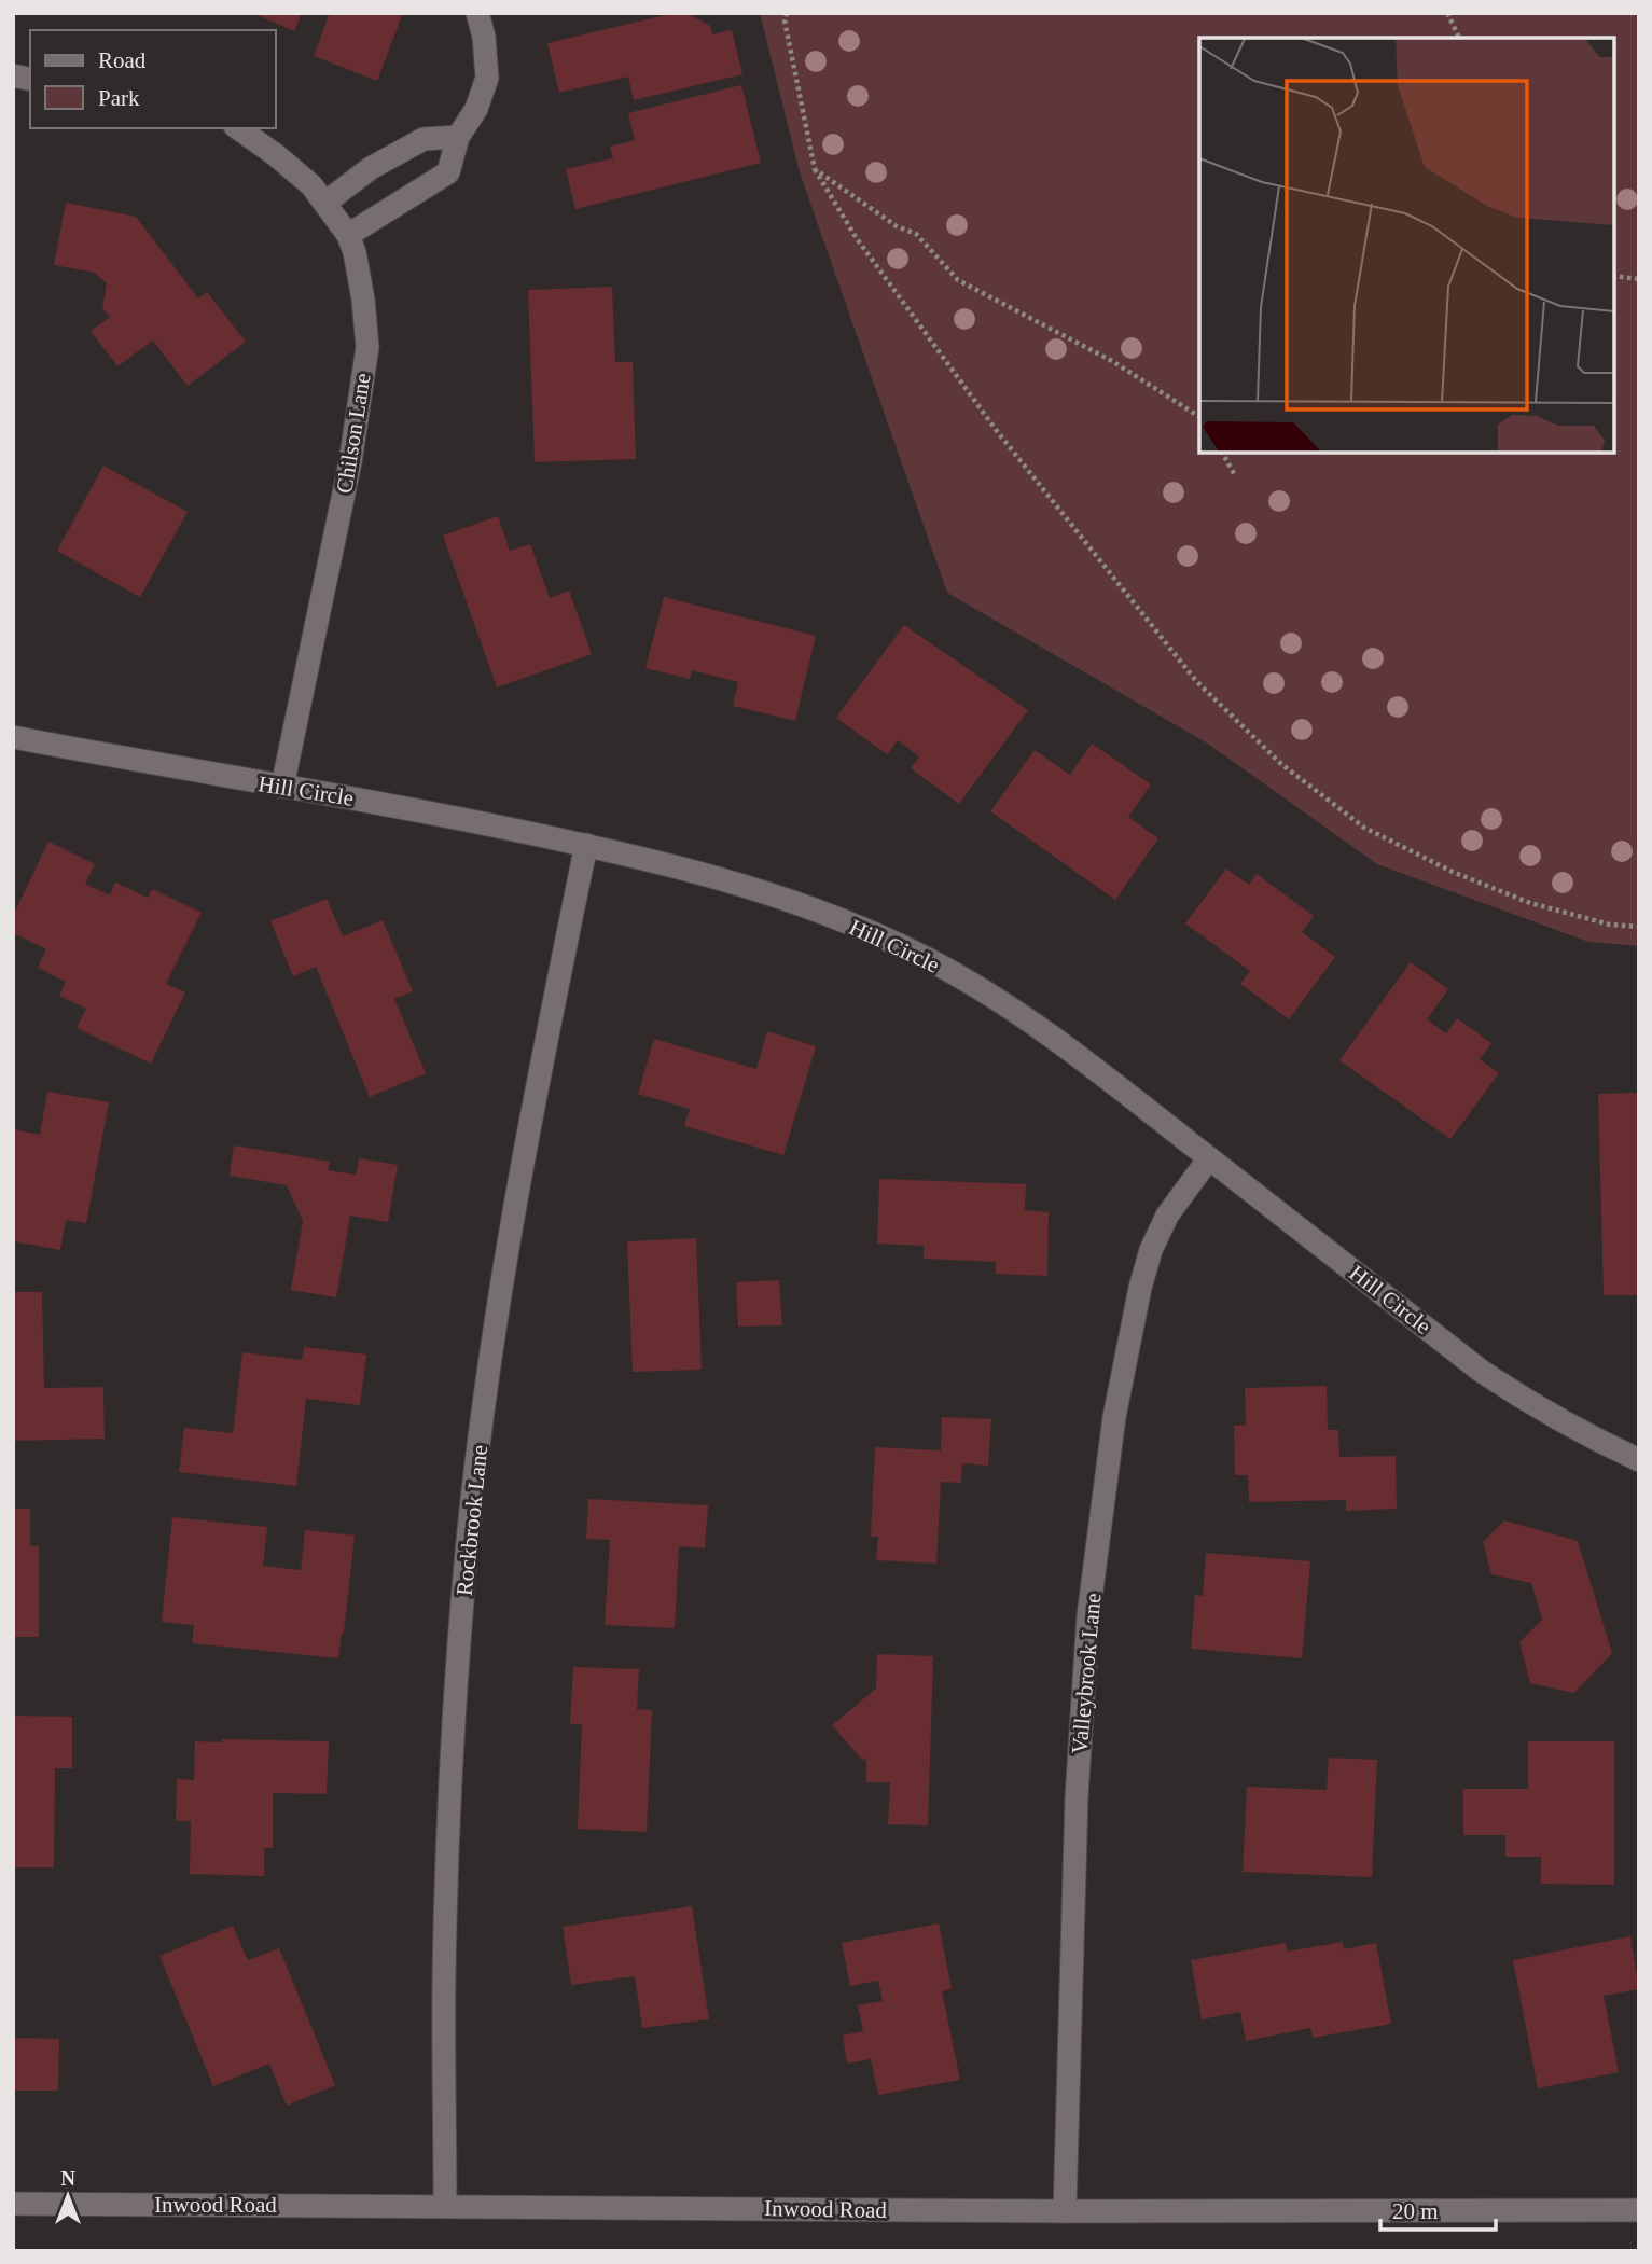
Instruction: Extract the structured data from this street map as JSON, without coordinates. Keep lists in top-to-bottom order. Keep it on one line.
{"streets":{"street":["Chilson Lane","Hill Circle","Rockbrook Lane","Valleybrook Lane","Inwood Road"]},"crossings":[["Chilson Lane","Hill Circle"],["Hill Circle","Rockbrook Lane"],["Hill Circle","Valleybrook Lane"],["Rockbrook Lane","Inwood Road"],["Valleybrook Lane","Inwood Road"]],"legend":["Road","Park"],"scale_bar":"20 m","north":"top"}
